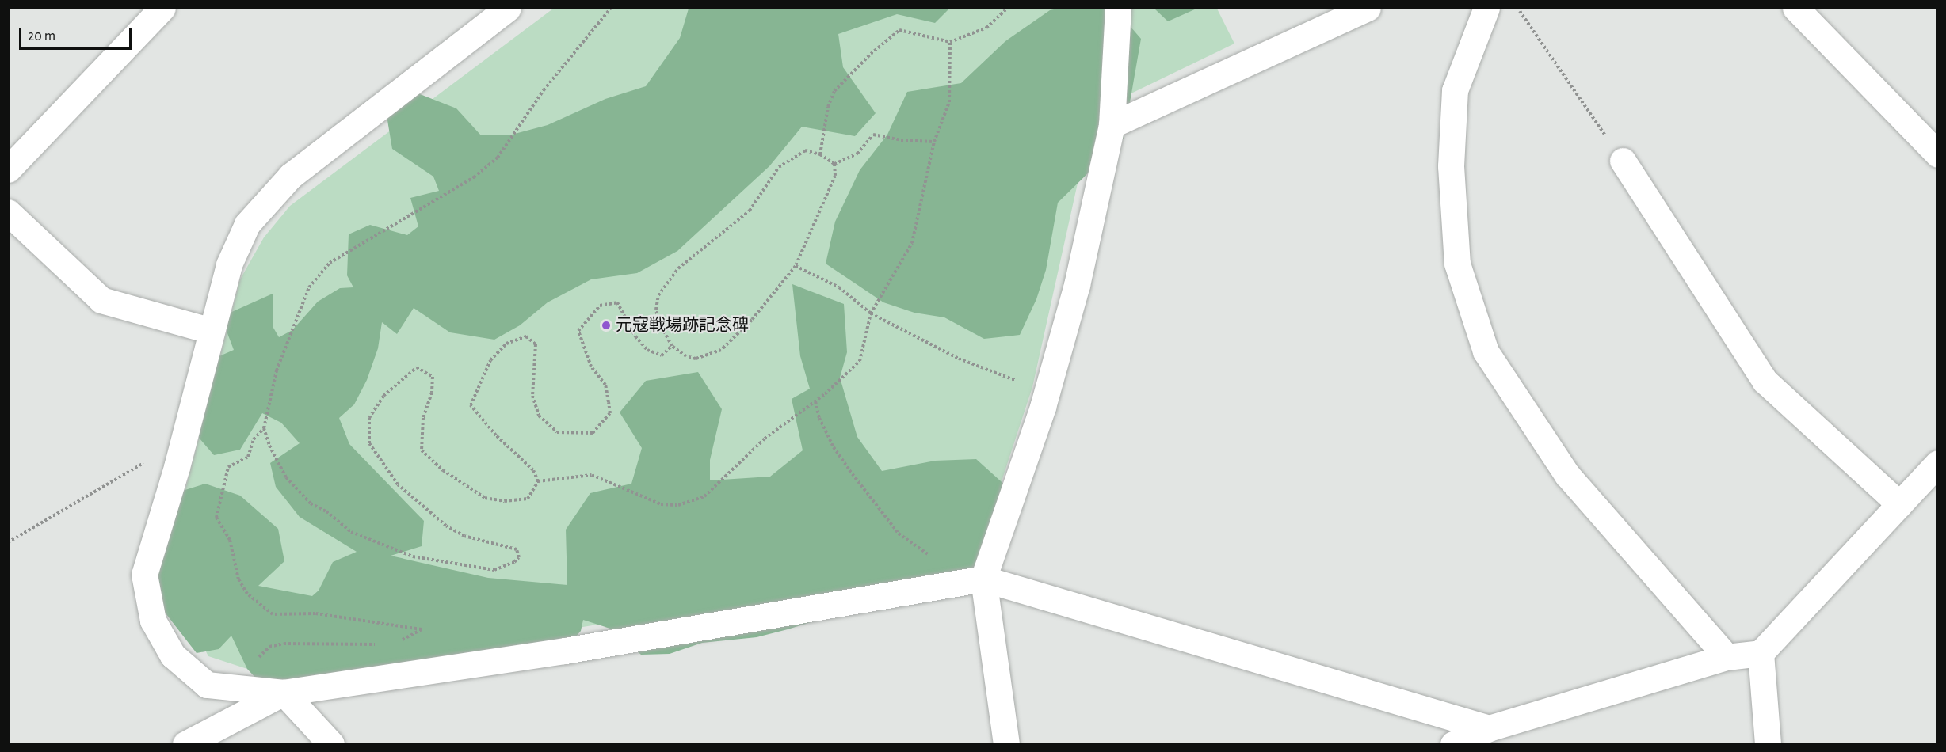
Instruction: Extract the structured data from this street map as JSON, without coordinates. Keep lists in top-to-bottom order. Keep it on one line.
{"places":["元寇戦場跡記念碑"],"scale_bar":"20 m"}
